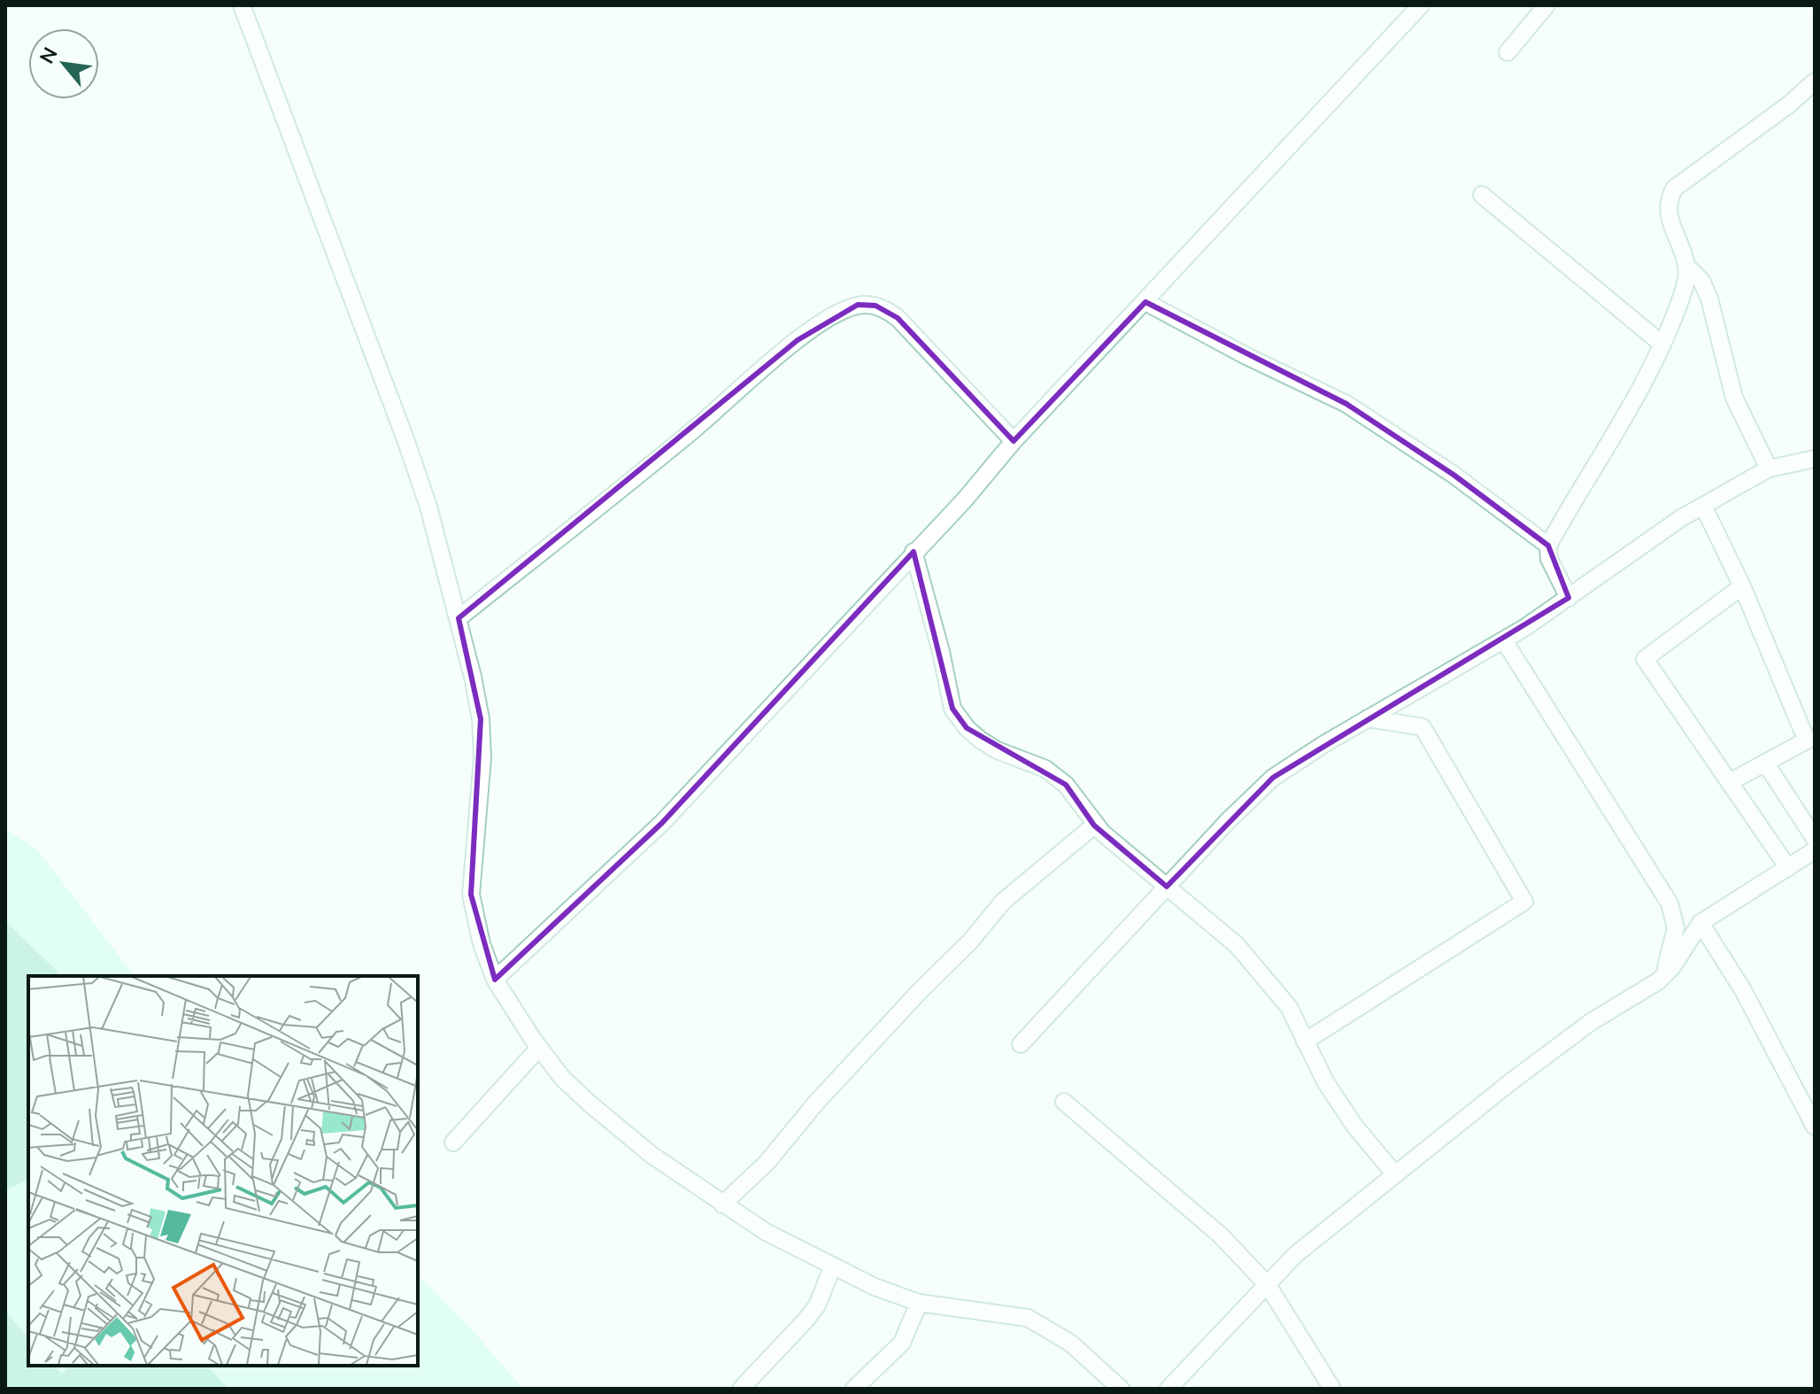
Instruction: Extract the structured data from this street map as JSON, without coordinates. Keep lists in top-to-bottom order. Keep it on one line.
{"north":"top left"}
